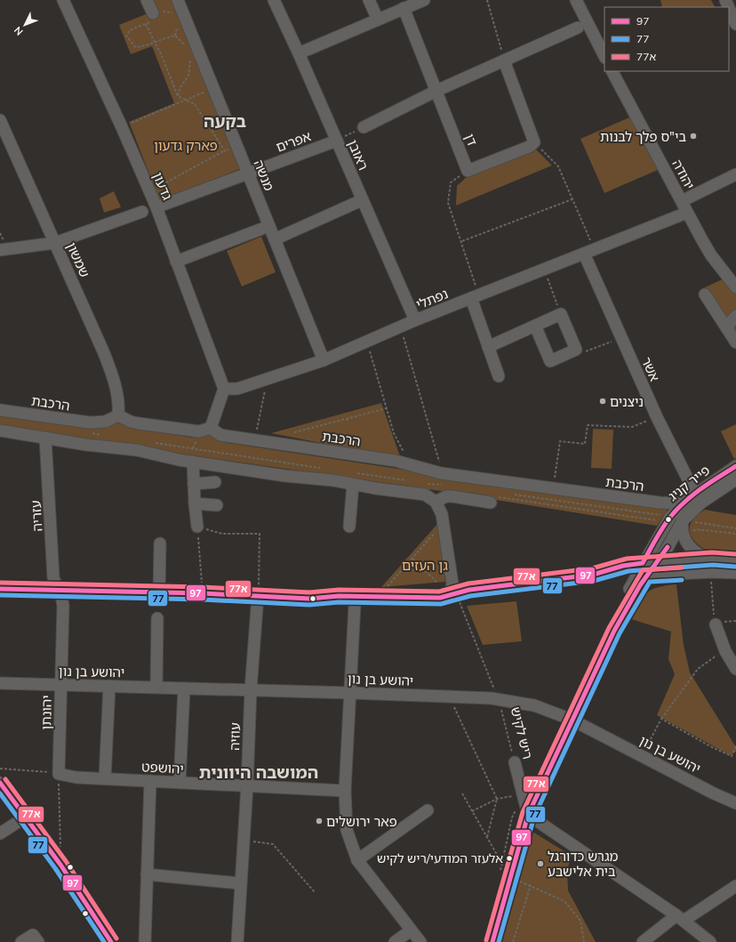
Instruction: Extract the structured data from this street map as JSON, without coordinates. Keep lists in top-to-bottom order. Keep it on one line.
{"streets":{"street":["דן","אפרים","ראובן","יהודה","מנשה","גדעון","שמשון","נפתלי","אשר","הרכבת","פייר קניג","עזריה","יהושע בן נון","יהונתן","ריש לקיש","עוזיה","יהושפט"]},"crossings":[["אפרים","ראובן"],["אפרים","מנשה"],["אפרים","גדעון"],["ראובן","נפתלי"],["יהודה","נפתלי"],["מנשה","נפתלי"],["גדעון","נפתלי"],["שמשון","הרכבת"],["נפתלי","אשר"],["אשר","פייר קניג"],["הרכבת","פייר קניג"],["עזריה","יהונתן"],["יהושע בן נון","יהונתן"],["יהושע בן נון","ריש לקיש"],["יהושע בן נון","עוזיה"],["יהונתן","יהושפט"],["עוזיה","יהושפט"]],"districts":["בקעה","המושבה היוונית"],"parks":["פארק גדעון","גן העזים"],"places":["בי\"ס פלך לבנות","ניצנים","פאר ירושלים","אלעזר המודעי/ריש לקיש","מגרש כדורגל בית אלישבע"],"lines":["transit line 97","transit line 77א","transit line 77"],"legend":["97","77","77א"],"north":"bottom left"}
